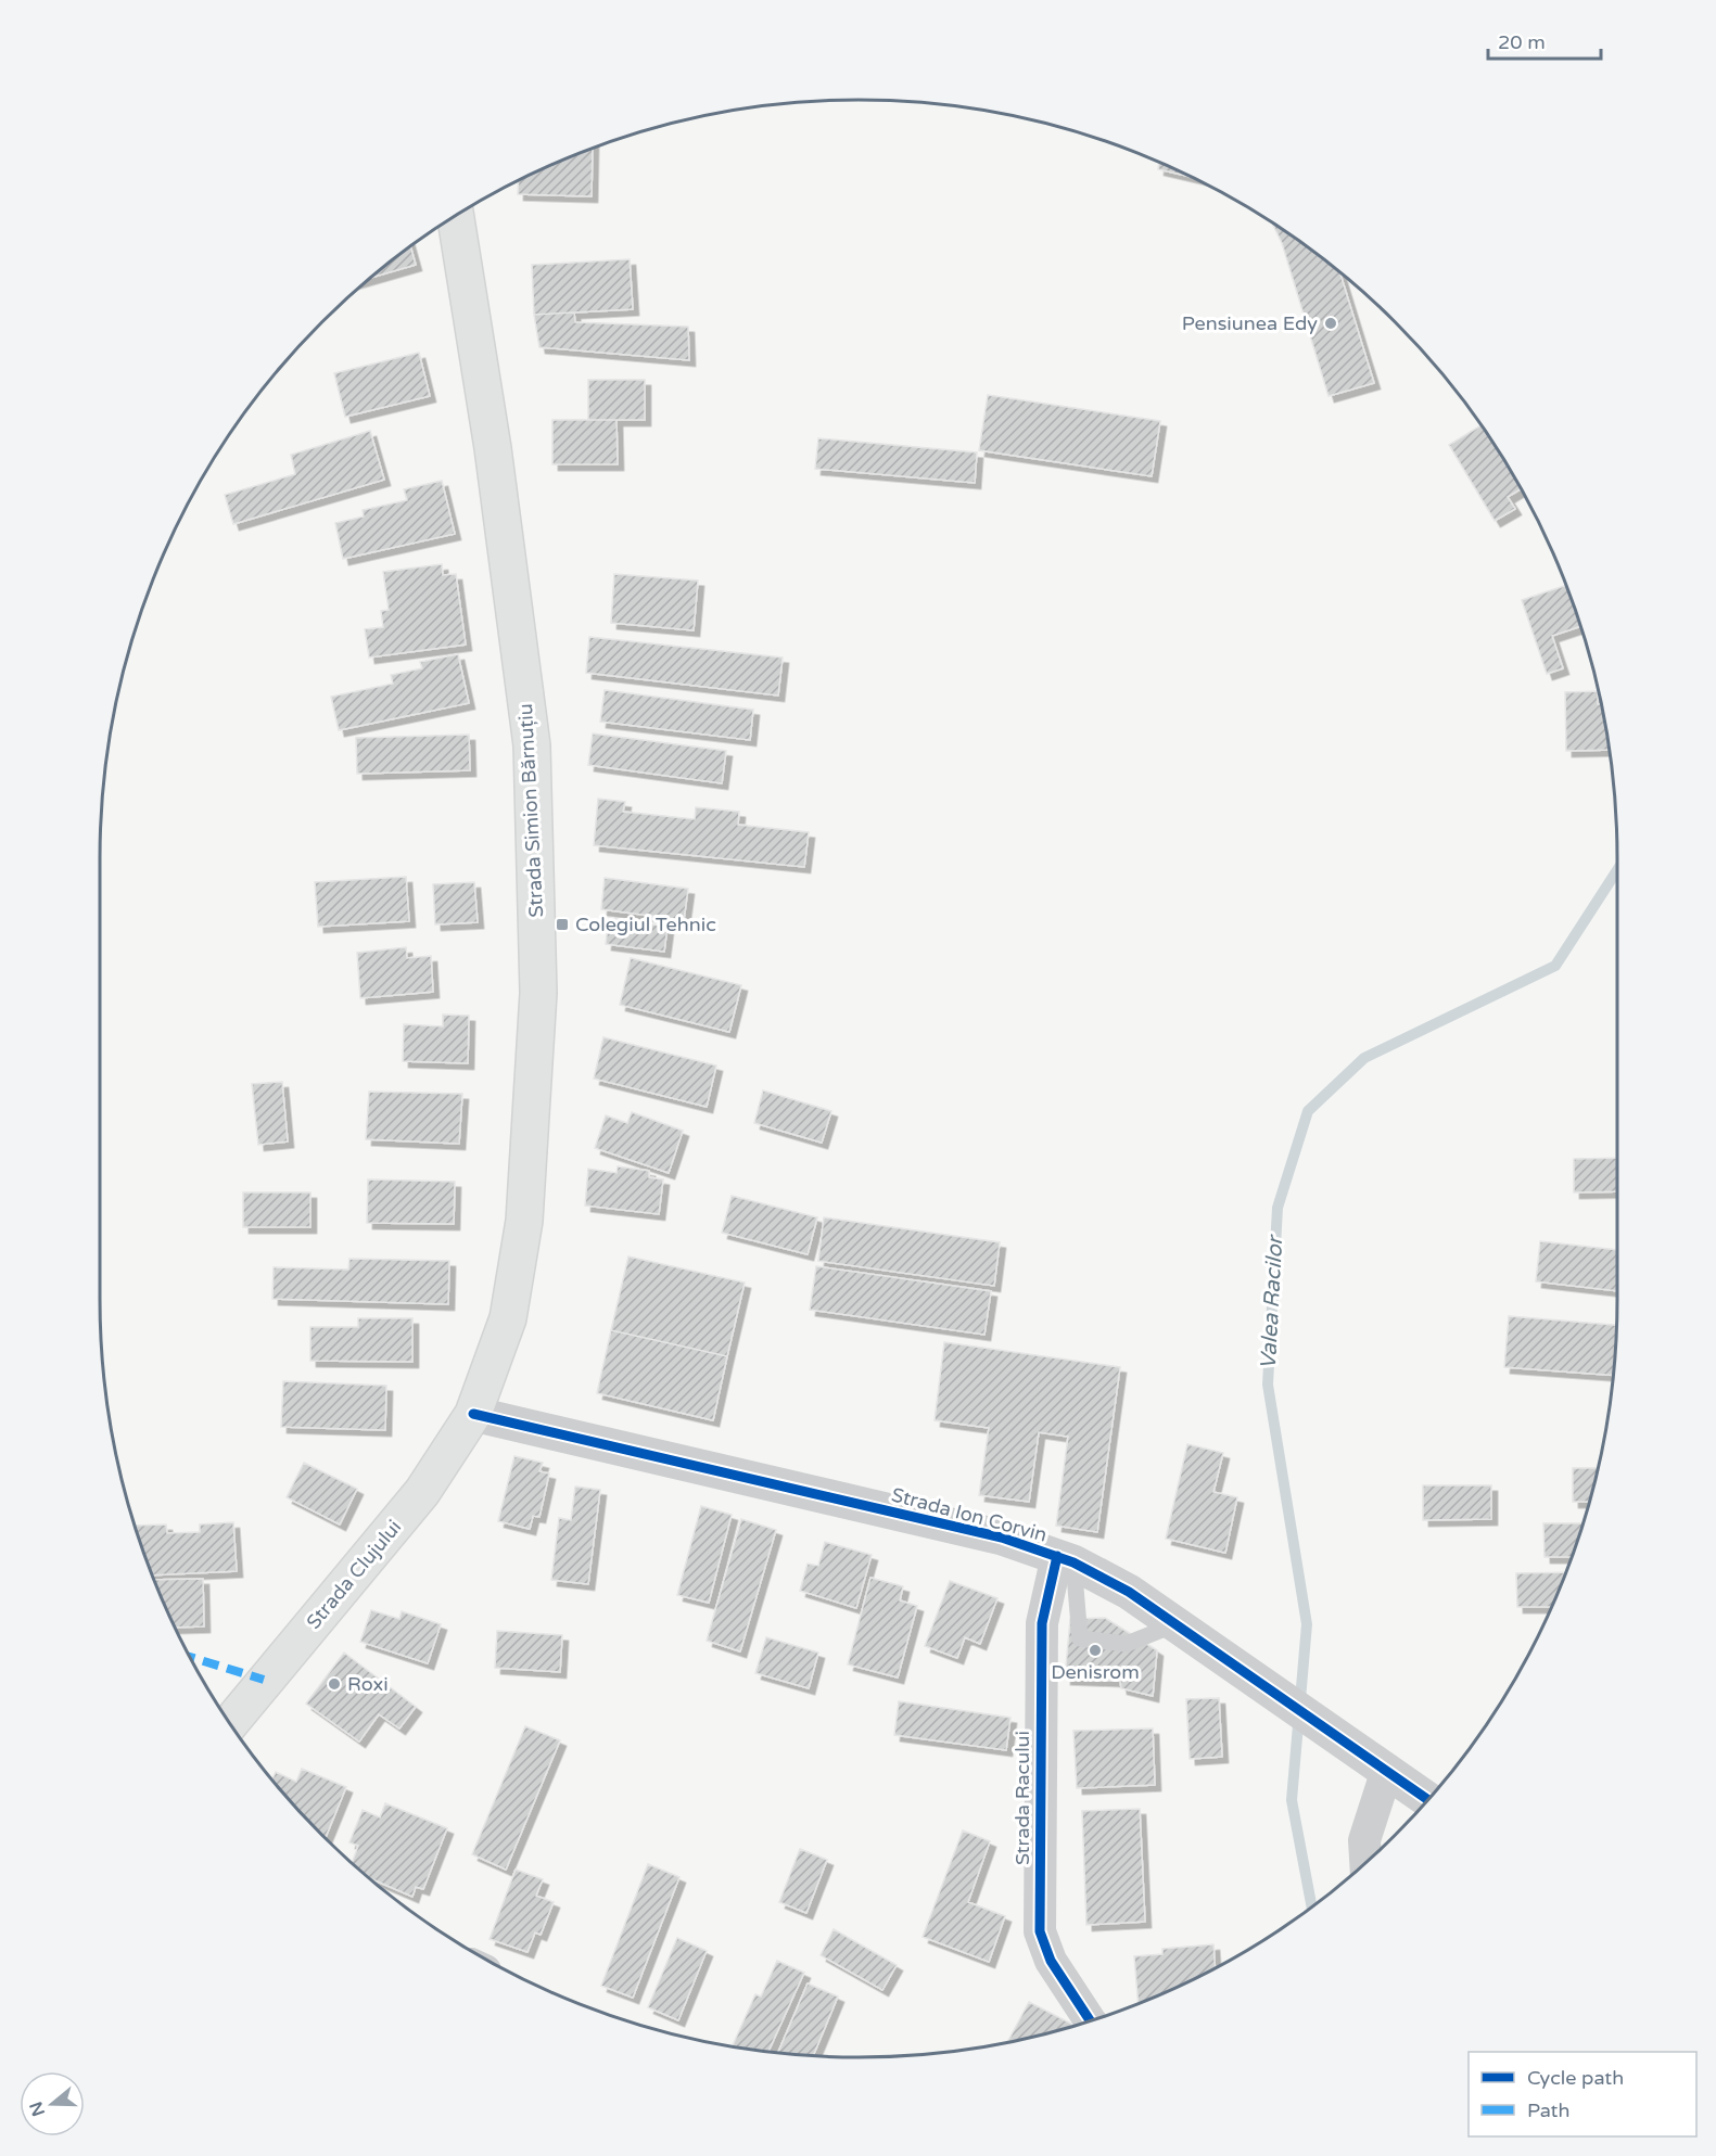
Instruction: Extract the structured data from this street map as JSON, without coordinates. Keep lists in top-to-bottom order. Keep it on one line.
{"streets":{"main road":["Strada Simion Bărnuțiu","Strada Clujului"],"street":["Strada Ion Corvin","Strada Racului"]},"crossings":[["Strada Simion Bărnuțiu","Strada Ion Corvin"],["Strada Simion Bărnuțiu","Strada Clujului"],["Strada Ion Corvin","Strada Clujului"],["Strada Ion Corvin","Strada Racului"]],"water":["Valea Racilor"],"places":{"other":["Pensiunea Edy","Denisrom","Roxi"],"transit":["Colegiul Tehnic"]},"legend":["Cycle path","Path"],"scale_bar":"20 m","north":"left"}
